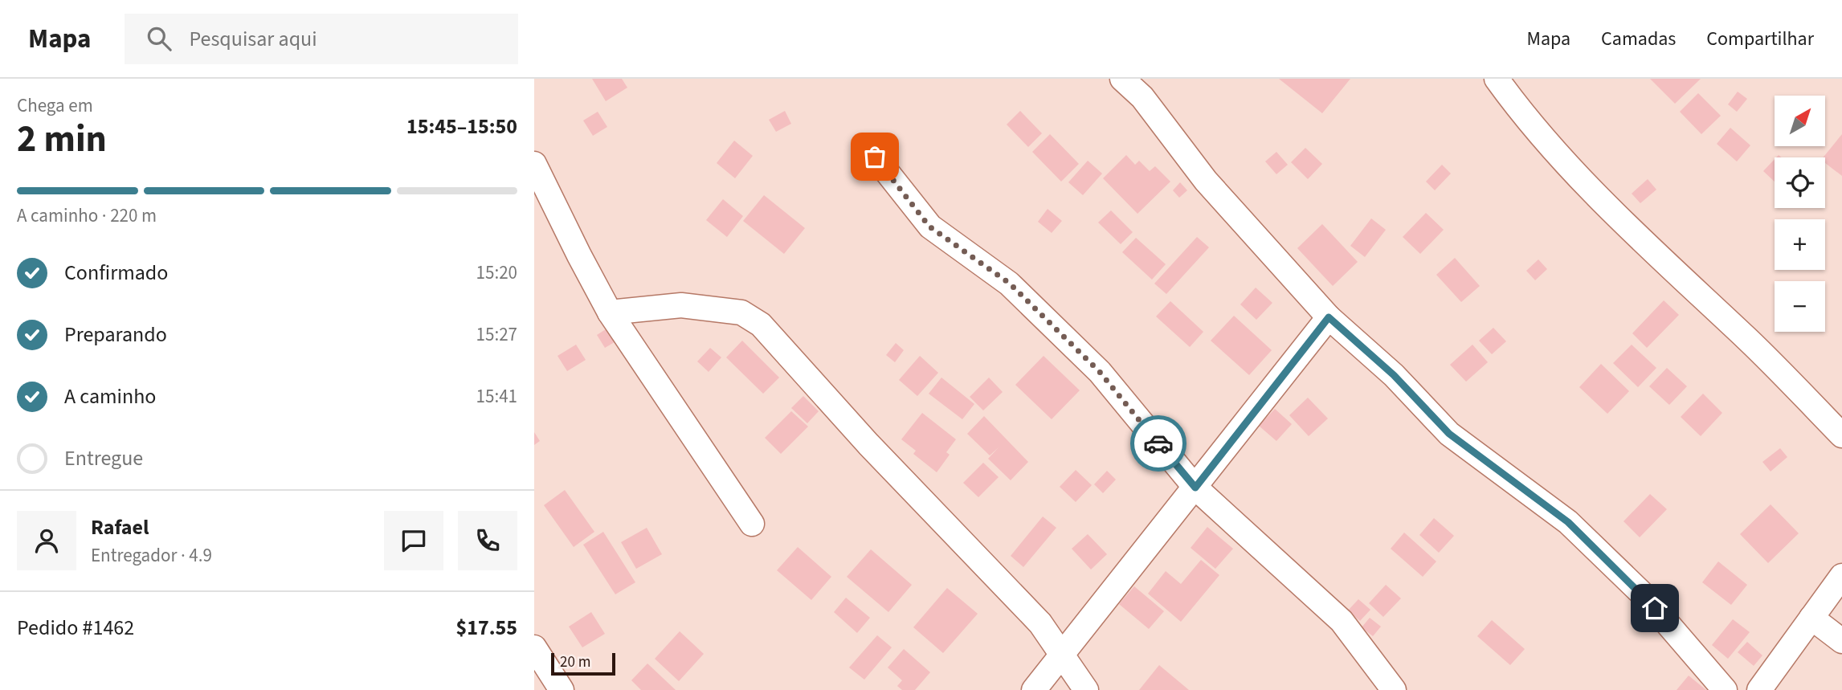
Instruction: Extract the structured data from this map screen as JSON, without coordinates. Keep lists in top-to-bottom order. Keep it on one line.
{"scale_bar":"20 m","north":"top right","page":{"header":"Mapa","search":"Pesquisar aqui","nav":["Mapa","Camadas","Compartilhar"],"heading":["2 min","Chega em","15:45–15:50"],"panel":["Rafael","Entregador · 4.9","Pedido #1462","$17.55"],"map_buttons":["+","−"],"bar":"A caminho · 220 m","list":[["Confirmado","15:20"],["Preparando","15:27"],["A caminho","15:41"],"Entregue"],"scale":"20 m"}}
